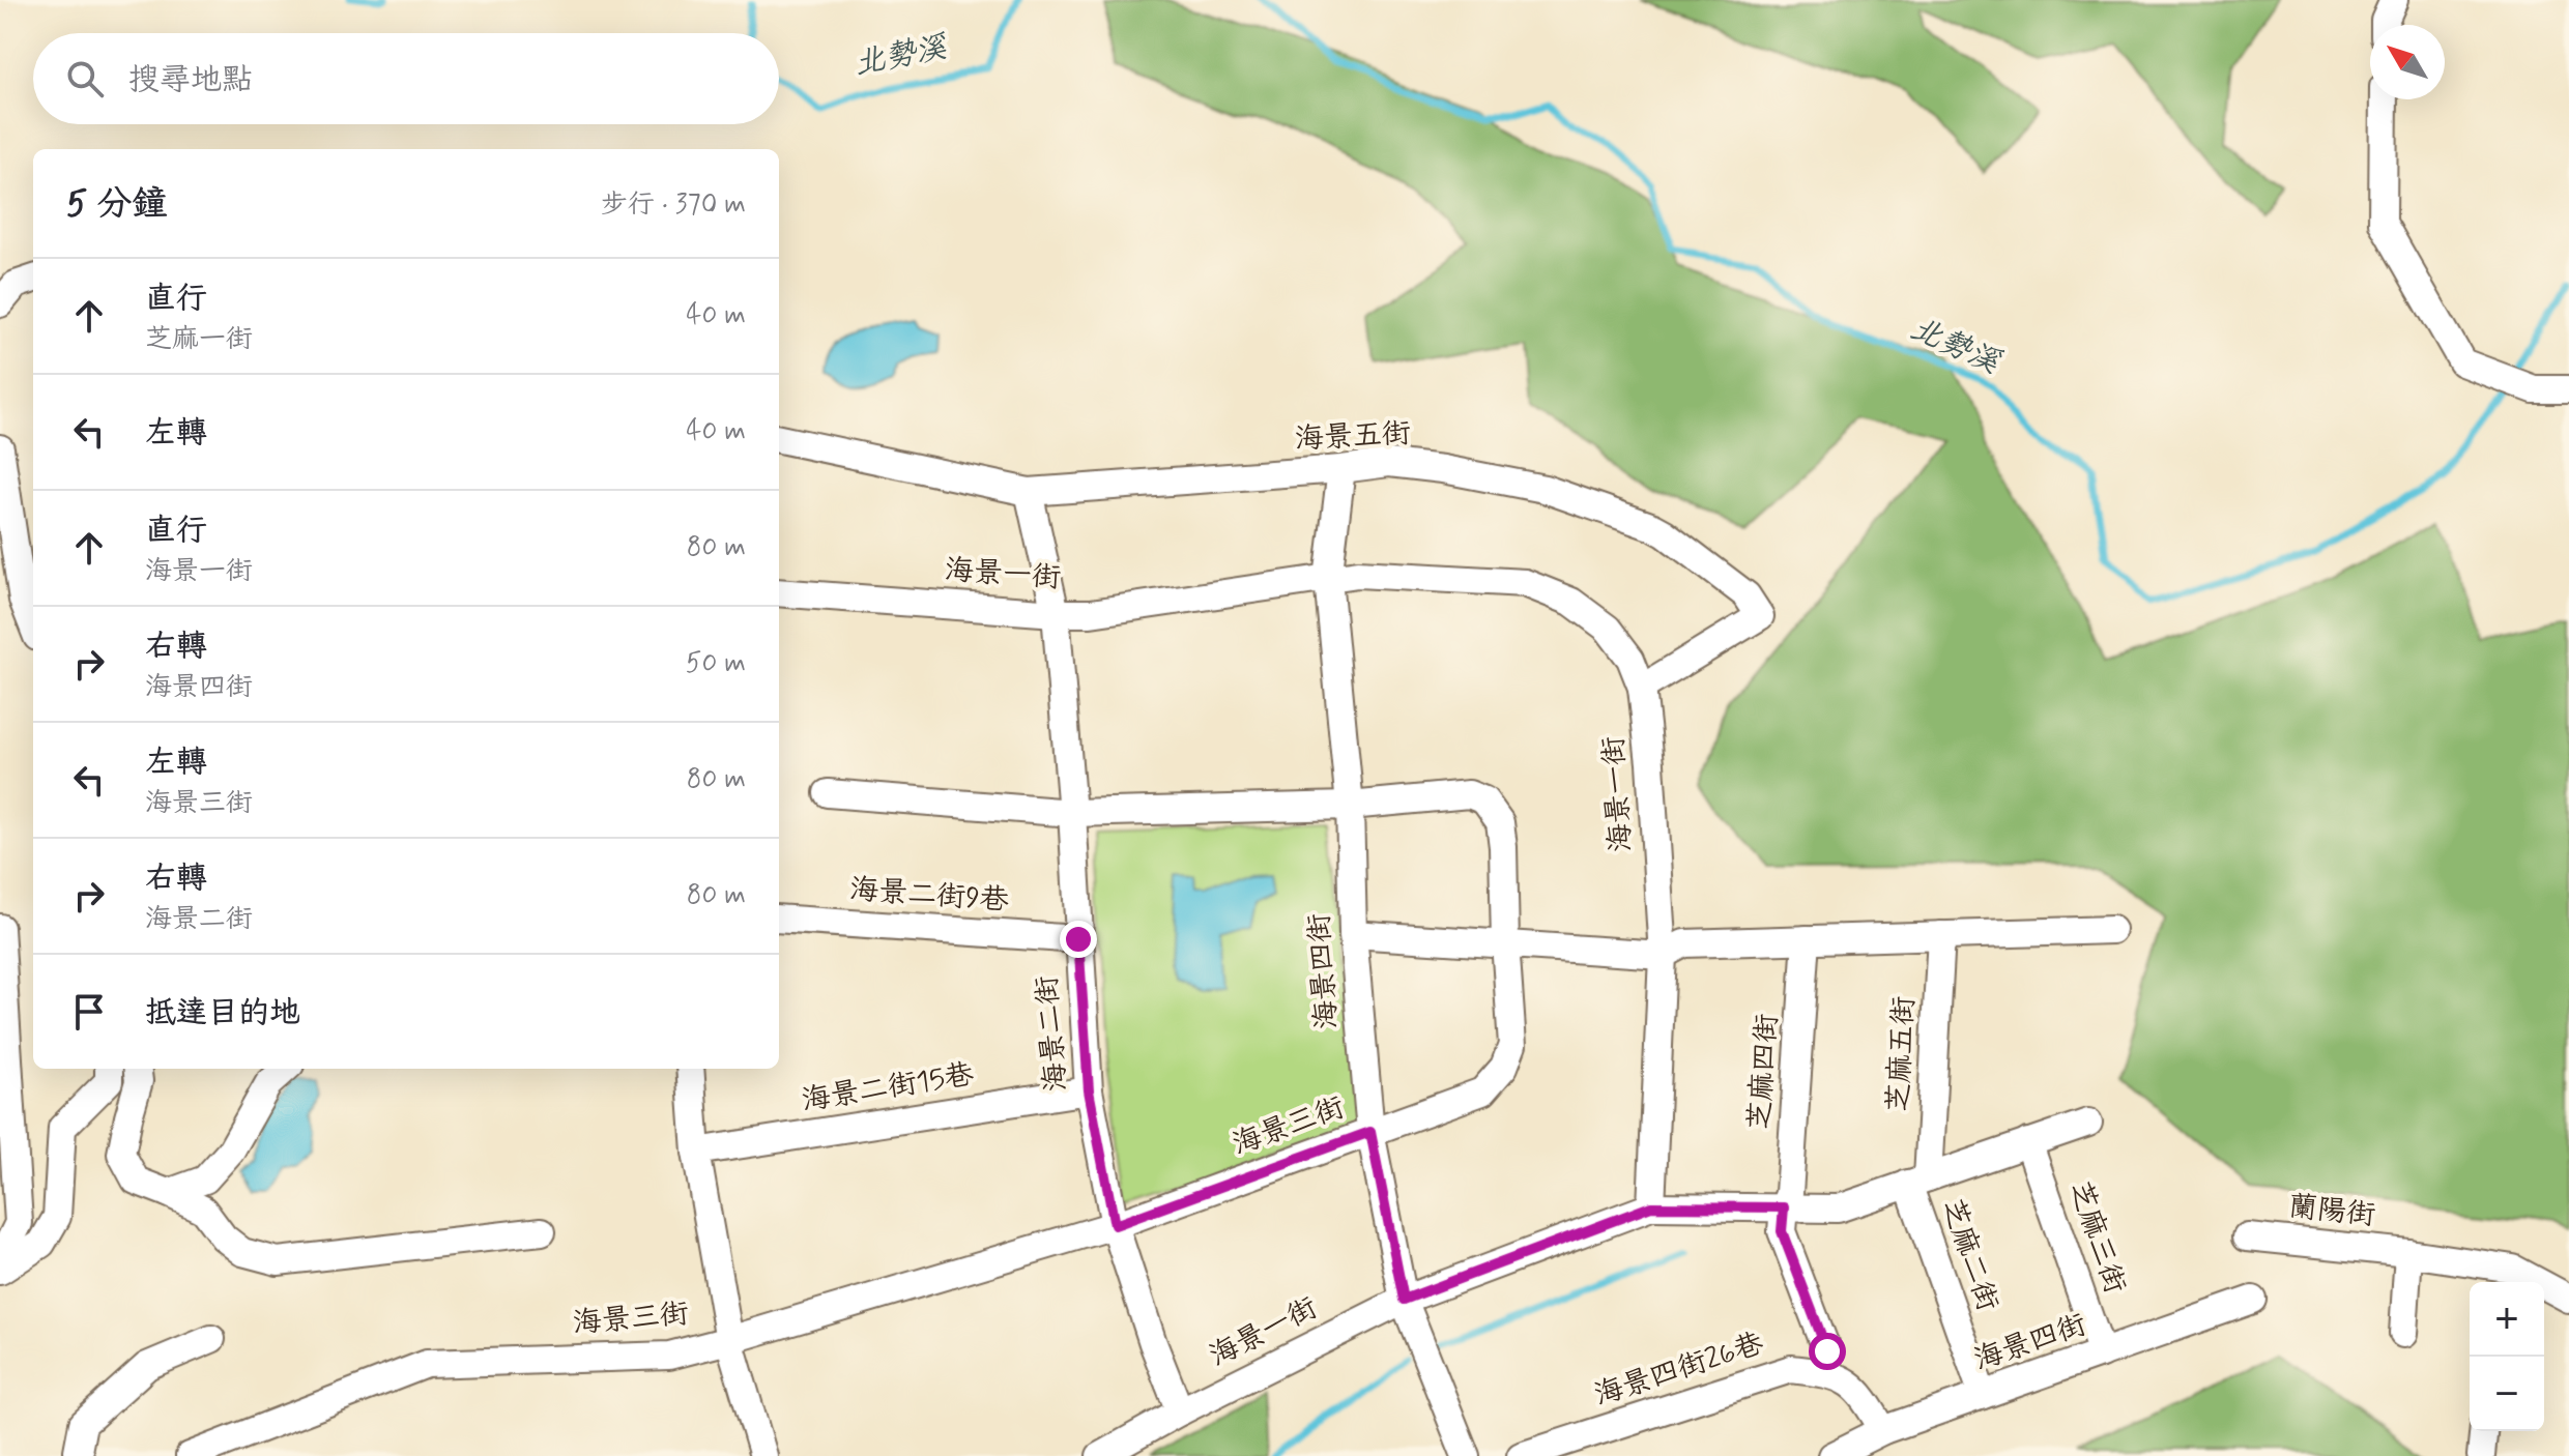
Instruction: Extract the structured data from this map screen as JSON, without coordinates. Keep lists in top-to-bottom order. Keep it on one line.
{"streets":{"street":["海景五街","海景一街","海景二街9巷","海景四街","海景二街","芝麻五街","芝麻四街","海景二街15巷","海景三街","蘭陽街","芝麻三街","芝麻二街","海景四街26巷"]},"crossings":[["海景五街","海景一街"],["海景五街","海景四街"],["海景五街","海景二街"],["海景一街","海景四街"],["海景一街","海景二街"],["海景二街9巷","海景二街"],["海景四街","海景三街"],["海景四街","芝麻三街"],["海景四街","芝麻二街"],["海景四街","海景四街26巷"],["海景二街","海景二街15巷"],["海景二街","海景三街"],["芝麻五街","芝麻二街"],["芝麻四街","海景四街26巷"]],"water":["北勢溪"],"north":"top left","page":{"search":"搜尋地點","heading":["5 分鐘","步行 · 370 m"],"list":[["直行","芝麻一街","40 m"],["左轉","40 m"],["直行","海景一街","80 m"],["右轉","海景四街","50 m"],["左轉","海景三街","80 m"],["右轉","海景二街","80 m"],"抵達目的地"],"map_buttons":["+","−"]}}
